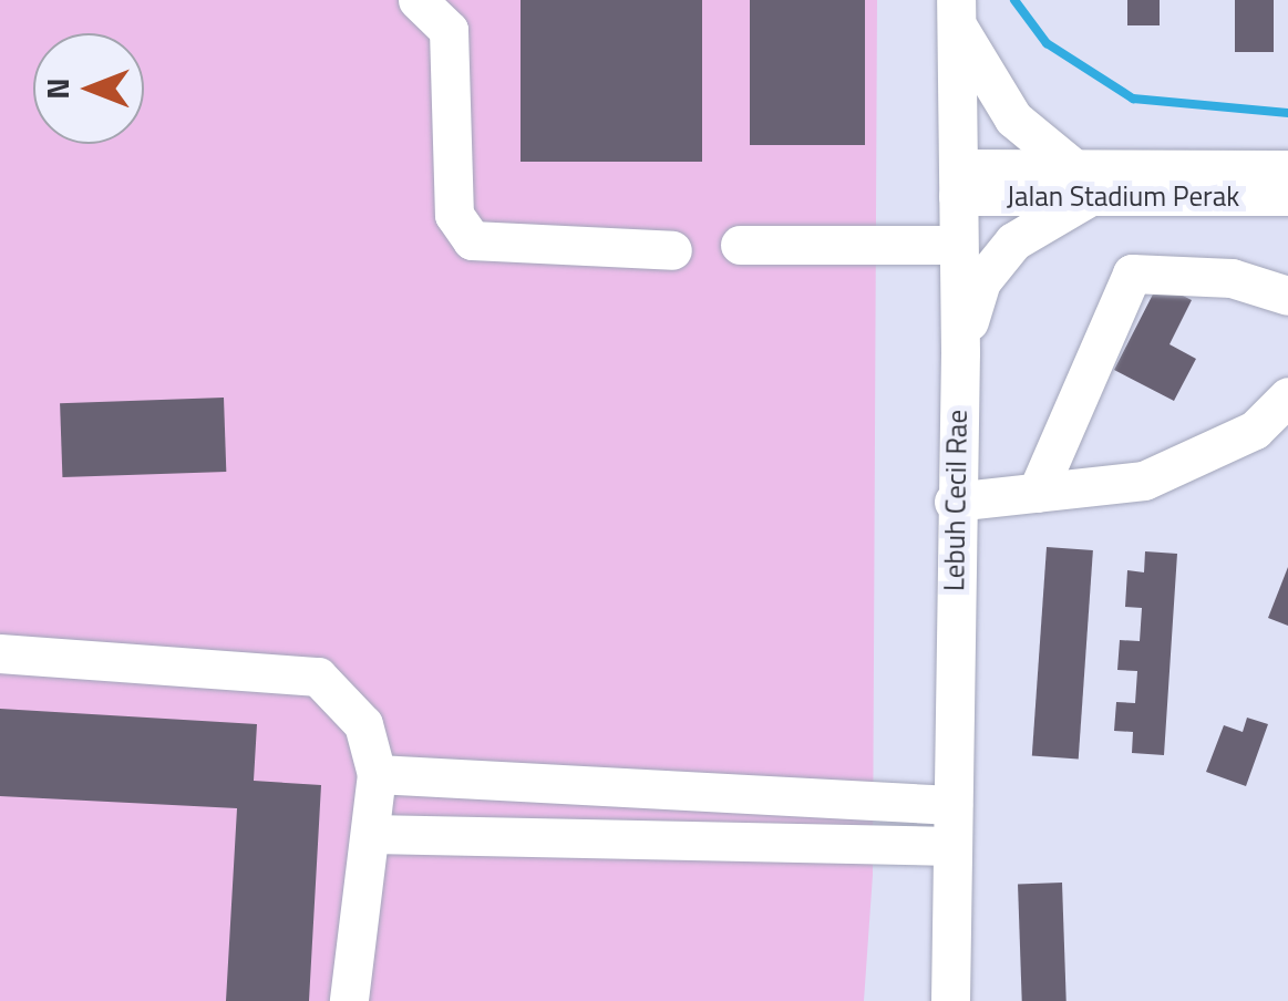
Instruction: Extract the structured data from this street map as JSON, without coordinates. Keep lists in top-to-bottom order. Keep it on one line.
{"streets":{"street":["Jalan Stadium Perak","Lebuh Cecil Rae"]},"crossings":[["Jalan Stadium Perak","Lebuh Cecil Rae"]],"north":"left"}
